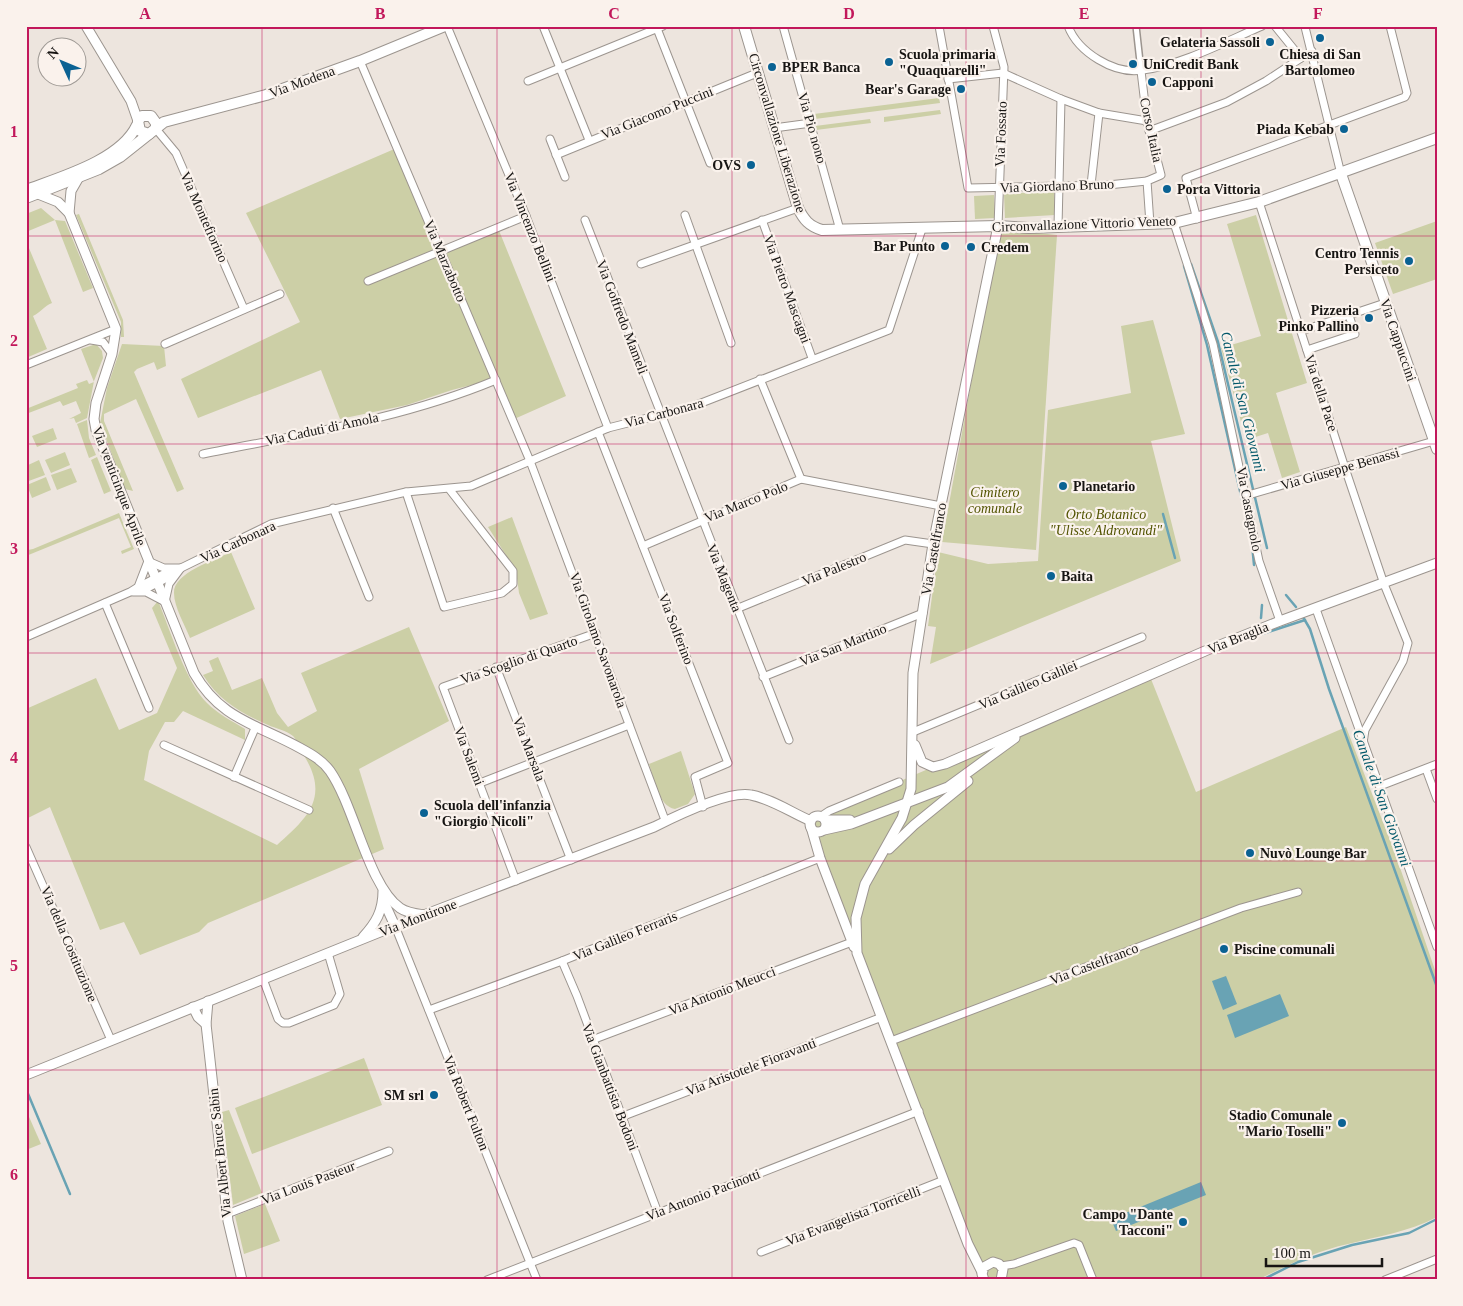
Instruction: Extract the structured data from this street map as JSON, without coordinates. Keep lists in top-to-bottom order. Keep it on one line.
{"streets":{"main road":["Via Modena","Circonvallazione Liberazione","Circonvallazione Vittorio Veneto","Via Cappuccini"],"street":["Via Giacomo Puccini","Via Pio nono","Corso Italia","Via Fossato","Via Giordano Bruno","Via Montefiorino","Via Vincenzo Bellini","Via Marzabotto","Via Pietro Mascagni","Via Goffredo Mameli","Via della Pace","Via Carbonara","Via Caduti di Amola","Via Giuseppe Benassi","Via venticinque Aprile","Via Marco Polo","Via Castagnolo","Via Castelfranco","Via Palestro","Via Magenta","Via Solferino","Via Braglia","Via Girolamo Savonarola","Via San Martino","Via Scoglio di Quarto","Via Galileo Galilei","Via Marsala","Via Salemi","Via Montirone","Via Galileo Ferraris","Via della Costituzione","Via Antonio Meucci","Via Aristotele Fioravanti","Via Gianbattista Bodoni","Via Robert Fulton","Via Albert Bruce Sabin","Via Louis Pasteur","Via Antonio Pacinotti","Via Evangelista Torricelli"]},"crossings":[["Via Modena","Via Montefiorino"],["Via Modena","Via Vincenzo Bellini"],["Via Modena","Via Marzabotto"],["Via Giacomo Puccini","Circonvallazione Liberazione"],["Via Pio nono","Circonvallazione Vittorio Veneto"],["Corso Italia","Via Giordano Bruno"],["Corso Italia","Circonvallazione Vittorio Veneto"],["Circonvallazione Liberazione","Circonvallazione Vittorio Veneto"],["Via Fossato","Via Giordano Bruno"],["Via Fossato","Circonvallazione Vittorio Veneto"],["Via Fossato","Via Castelfranco"],["Circonvallazione Vittorio Veneto","Via Cappuccini"],["Circonvallazione Vittorio Veneto","Via della Pace"],["Circonvallazione Vittorio Veneto","Via Carbonara"],["Circonvallazione Vittorio Veneto","Via Castagnolo"],["Circonvallazione Vittorio Veneto","Via Castelfranco"],["Via Vincenzo Bellini","Via Carbonara"],["Via Marzabotto","Via Carbonara"],["Via Marzabotto","Via Caduti di Amola"],["Via Marzabotto","Via Girolamo Savonarola"],["Via Pietro Mascagni","Via Carbonara"],["Via Goffredo Mameli","Via Carbonara"],["Via Goffredo Mameli","Via Magenta"],["Via Cappuccini","Via Giuseppe Benassi"],["Via della Pace","Via Giuseppe Benassi"],["Via della Pace","Via Braglia"],["Via Carbonara","Via venticinque Aprile"],["Via Carbonara","Via Magenta"],["Via Carbonara","Via Solferino"],["Via Carbonara","Via Girolamo Savonarola"],["Via Giuseppe Benassi","Via Castagnolo"],["Via venticinque Aprile","Via Montirone"],["Via venticinque Aprile","Via Robert Fulton"],["Via Marco Polo","Via Castelfranco"],["Via Marco Polo","Via Magenta"],["Via Marco Polo","Via Solferino"],["Via Castagnolo","Via Braglia"],["Via Castelfranco","Via Palestro"],["Via Castelfranco","Via Braglia"],["Via Castelfranco","Via San Martino"],["Via Castelfranco","Via Galileo Galilei"],["Via Castelfranco","Via Montirone"],["Via Castelfranco","Via Galileo Ferraris"],["Via Castelfranco","Via Antonio Meucci"],["Via Castelfranco","Via Aristotele Fioravanti"],["Via Castelfranco","Via Antonio Pacinotti"],["Via Castelfranco","Via Evangelista Torricelli"],["Via Palestro","Via Magenta"],["Via Magenta","Via San Martino"],["Via Solferino","Via Montirone"],["Via Braglia","Via Galileo Galilei"],["Via Girolamo Savonarola","Via Scoglio di Quarto"],["Via Girolamo Savonarola","Via Montirone"],["Via Scoglio di Quarto","Via Marsala"],["Via Scoglio di Quarto","Via Salemi"],["Via Marsala","Via Montirone"],["Via Salemi","Via Montirone"],["Via Montirone","Via della Costituzione"],["Via Montirone","Via Robert Fulton"],["Via Montirone","Via Albert Bruce Sabin"],["Via Galileo Ferraris","Via Gianbattista Bodoni"],["Via Galileo Ferraris","Via Robert Fulton"],["Via Antonio Meucci","Via Gianbattista Bodoni"],["Via Aristotele Fioravanti","Via Gianbattista Bodoni"],["Via Gianbattista Bodoni","Via Antonio Pacinotti"],["Via Robert Fulton","Via Antonio Pacinotti"],["Via Albert Bruce Sabin","Via Louis Pasteur"]],"water":["Canale di San Giovanni"],"parks":["Cimitero comunale","Orto Botanico \"Ulisse Aldrovandi\""],"places":["Chiesa di San Bartolomeo","Gelateria Sassoli","Scuola primaria \"Quaquarelli\"","UniCredit Bank","BPER Banca","Capponi","Bear's Garage","Piada Kebab","OVS","Porta Vittoria","Bar Punto","Credem","Centro Tennis Persiceto","Pizzeria Pinko Pallino","Planetario","Baita","Scuola dell'infanzia \"Giorgio Nicoli\"","Nuvò Lounge Bar","Piscine comunali","SM srl","Stadio Comunale \"Mario Toselli\"","Campo \"Dante Tacconi\""],"scale_bar":"100 m","north":"top left","grid":{"columns":["A","B","C","D","E","F"],"rows":["1","2","3","4","5","6"]}}
